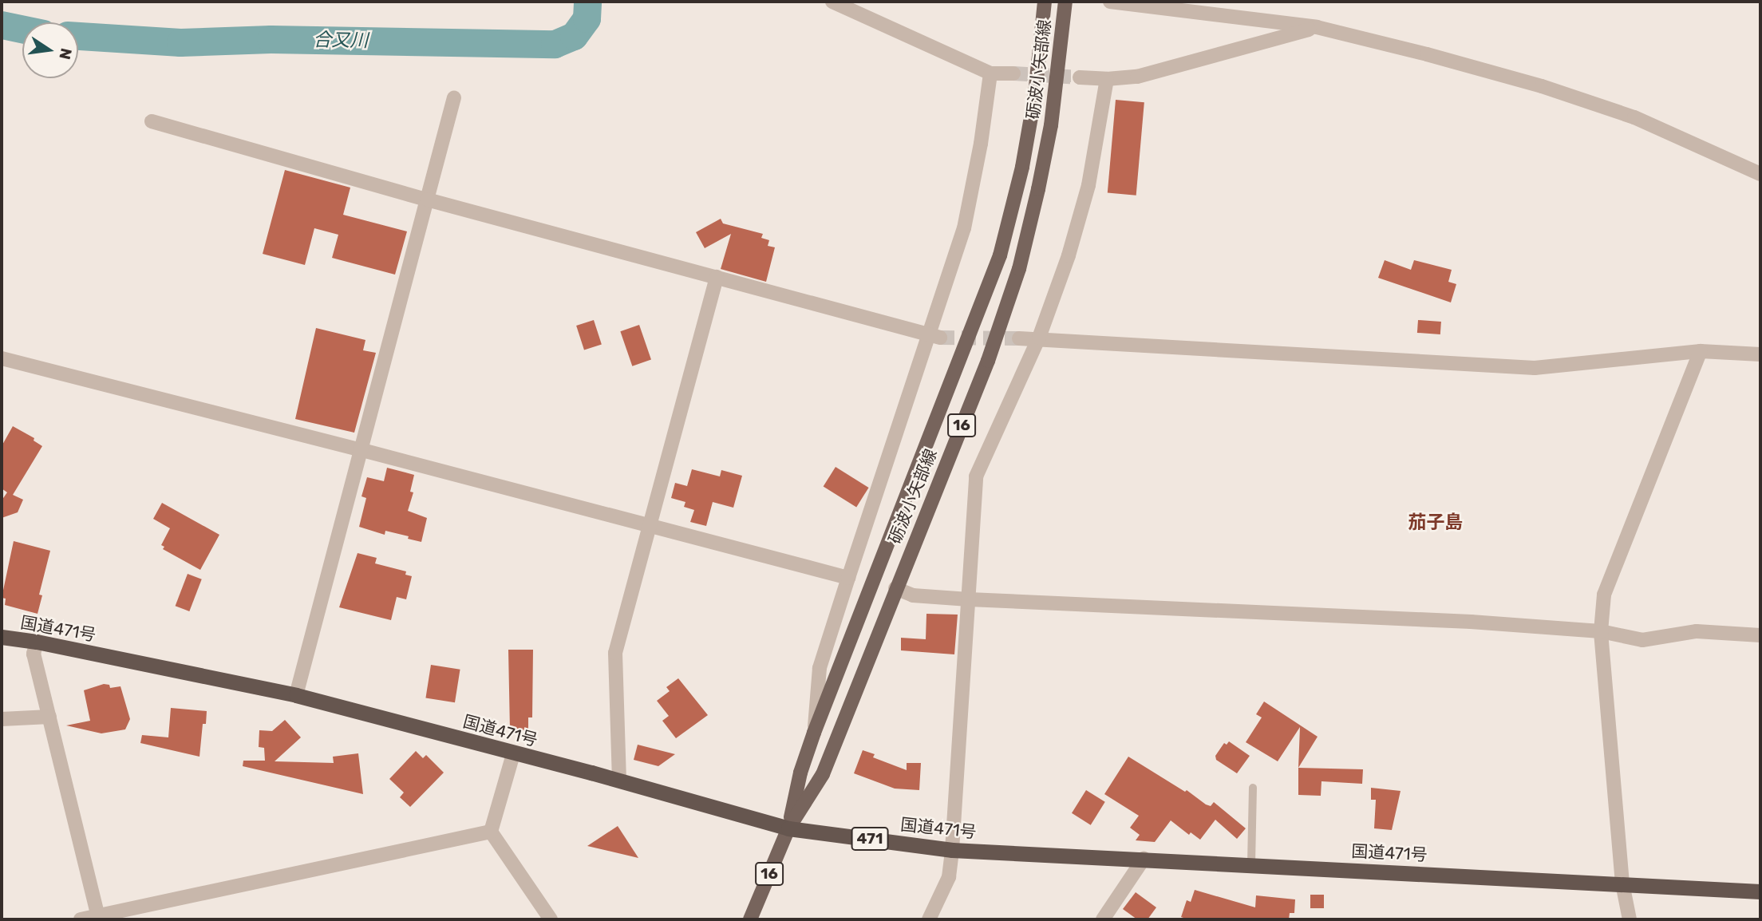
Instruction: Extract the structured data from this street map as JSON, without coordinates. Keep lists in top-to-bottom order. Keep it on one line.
{"streets":{"highway":["国道471号","471"],"main road":["砺波小矢部線","16"]},"crossings":[["砺波小矢部線","国道471号"]],"districts":["茄子島"],"water":["合又川"],"north":"right"}
